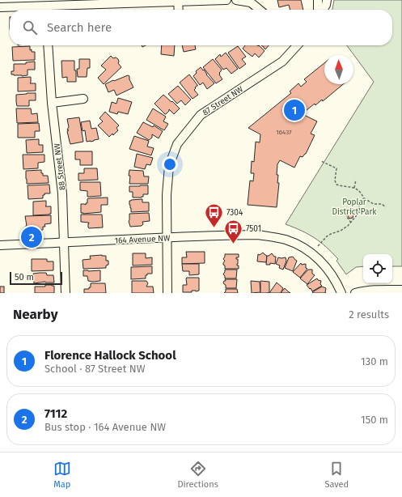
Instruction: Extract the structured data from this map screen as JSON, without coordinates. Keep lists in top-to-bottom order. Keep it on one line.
{"streets":{"street":["87 Street NW","88 Street NW","164 Avenue NW"]},"crossings":[["87 Street NW","164 Avenue NW"],["88 Street NW","164 Avenue NW"]],"parks":["Poplar District Park"],"places":{"bus stop":["7304","7501"]},"house_numbers":["16437"],"scale_bar":"50 m","north":"top","page":{"search":"Search here","pins":["1","2"],"scale":"50 m","heading":["Nearby","2 results"],"list":[{"mark":"1","name":"Florence Hallock School","note":"School · 87 Street NW","value":"130 m"},{"mark":"2","name":"7112","note":"Bus stop · 164 Avenue NW","value":"150 m"}],"nav":["Map","Directions","Saved"]}}
